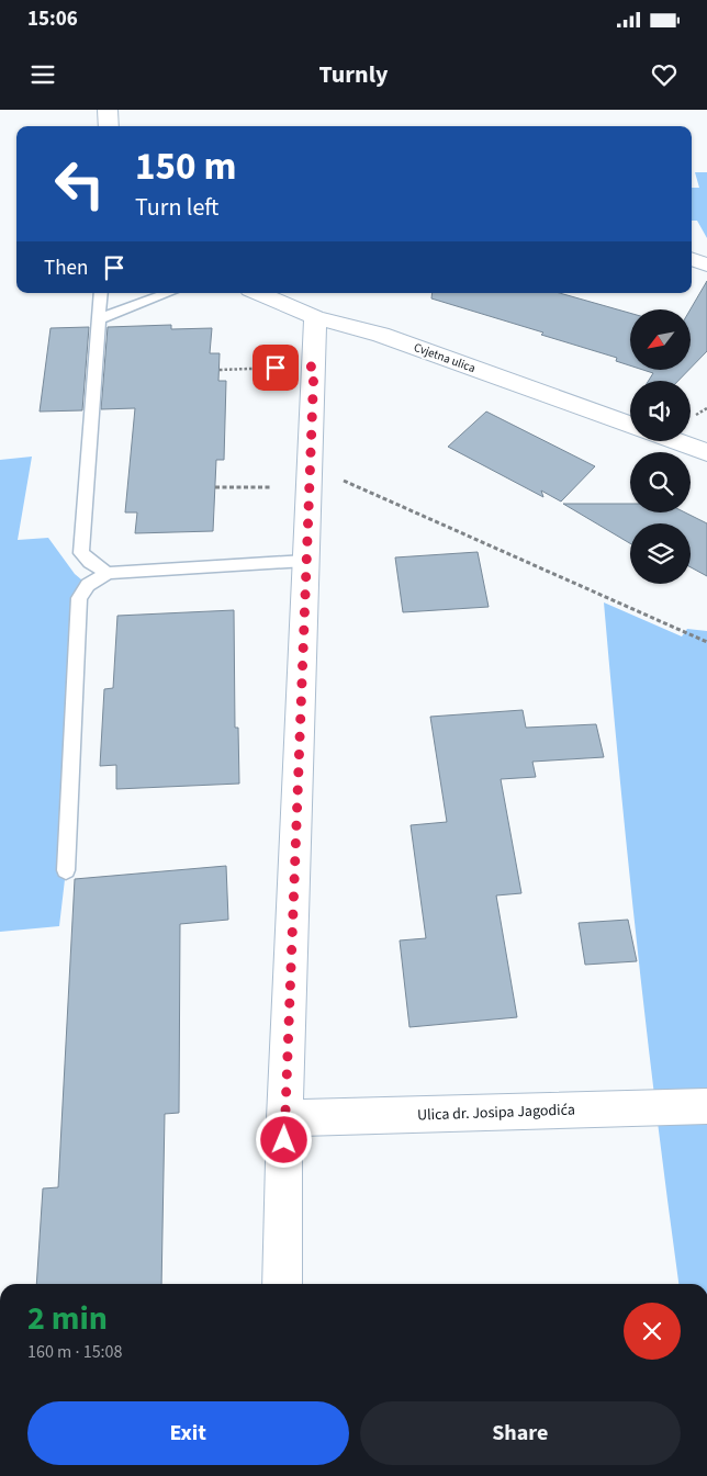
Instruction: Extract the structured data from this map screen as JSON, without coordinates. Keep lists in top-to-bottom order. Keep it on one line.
{"streets":{"street":["Cvjetna ulica","Ulica dr. Josipa Jagodića"]},"north":"bottom left","page":{"status":"15:06","header":"Turnly","turn":["150 m","Turn left"],"then":"Then","heading":["2 min","160 m · 15:08"],"buttons":["Exit","Share"]}}
